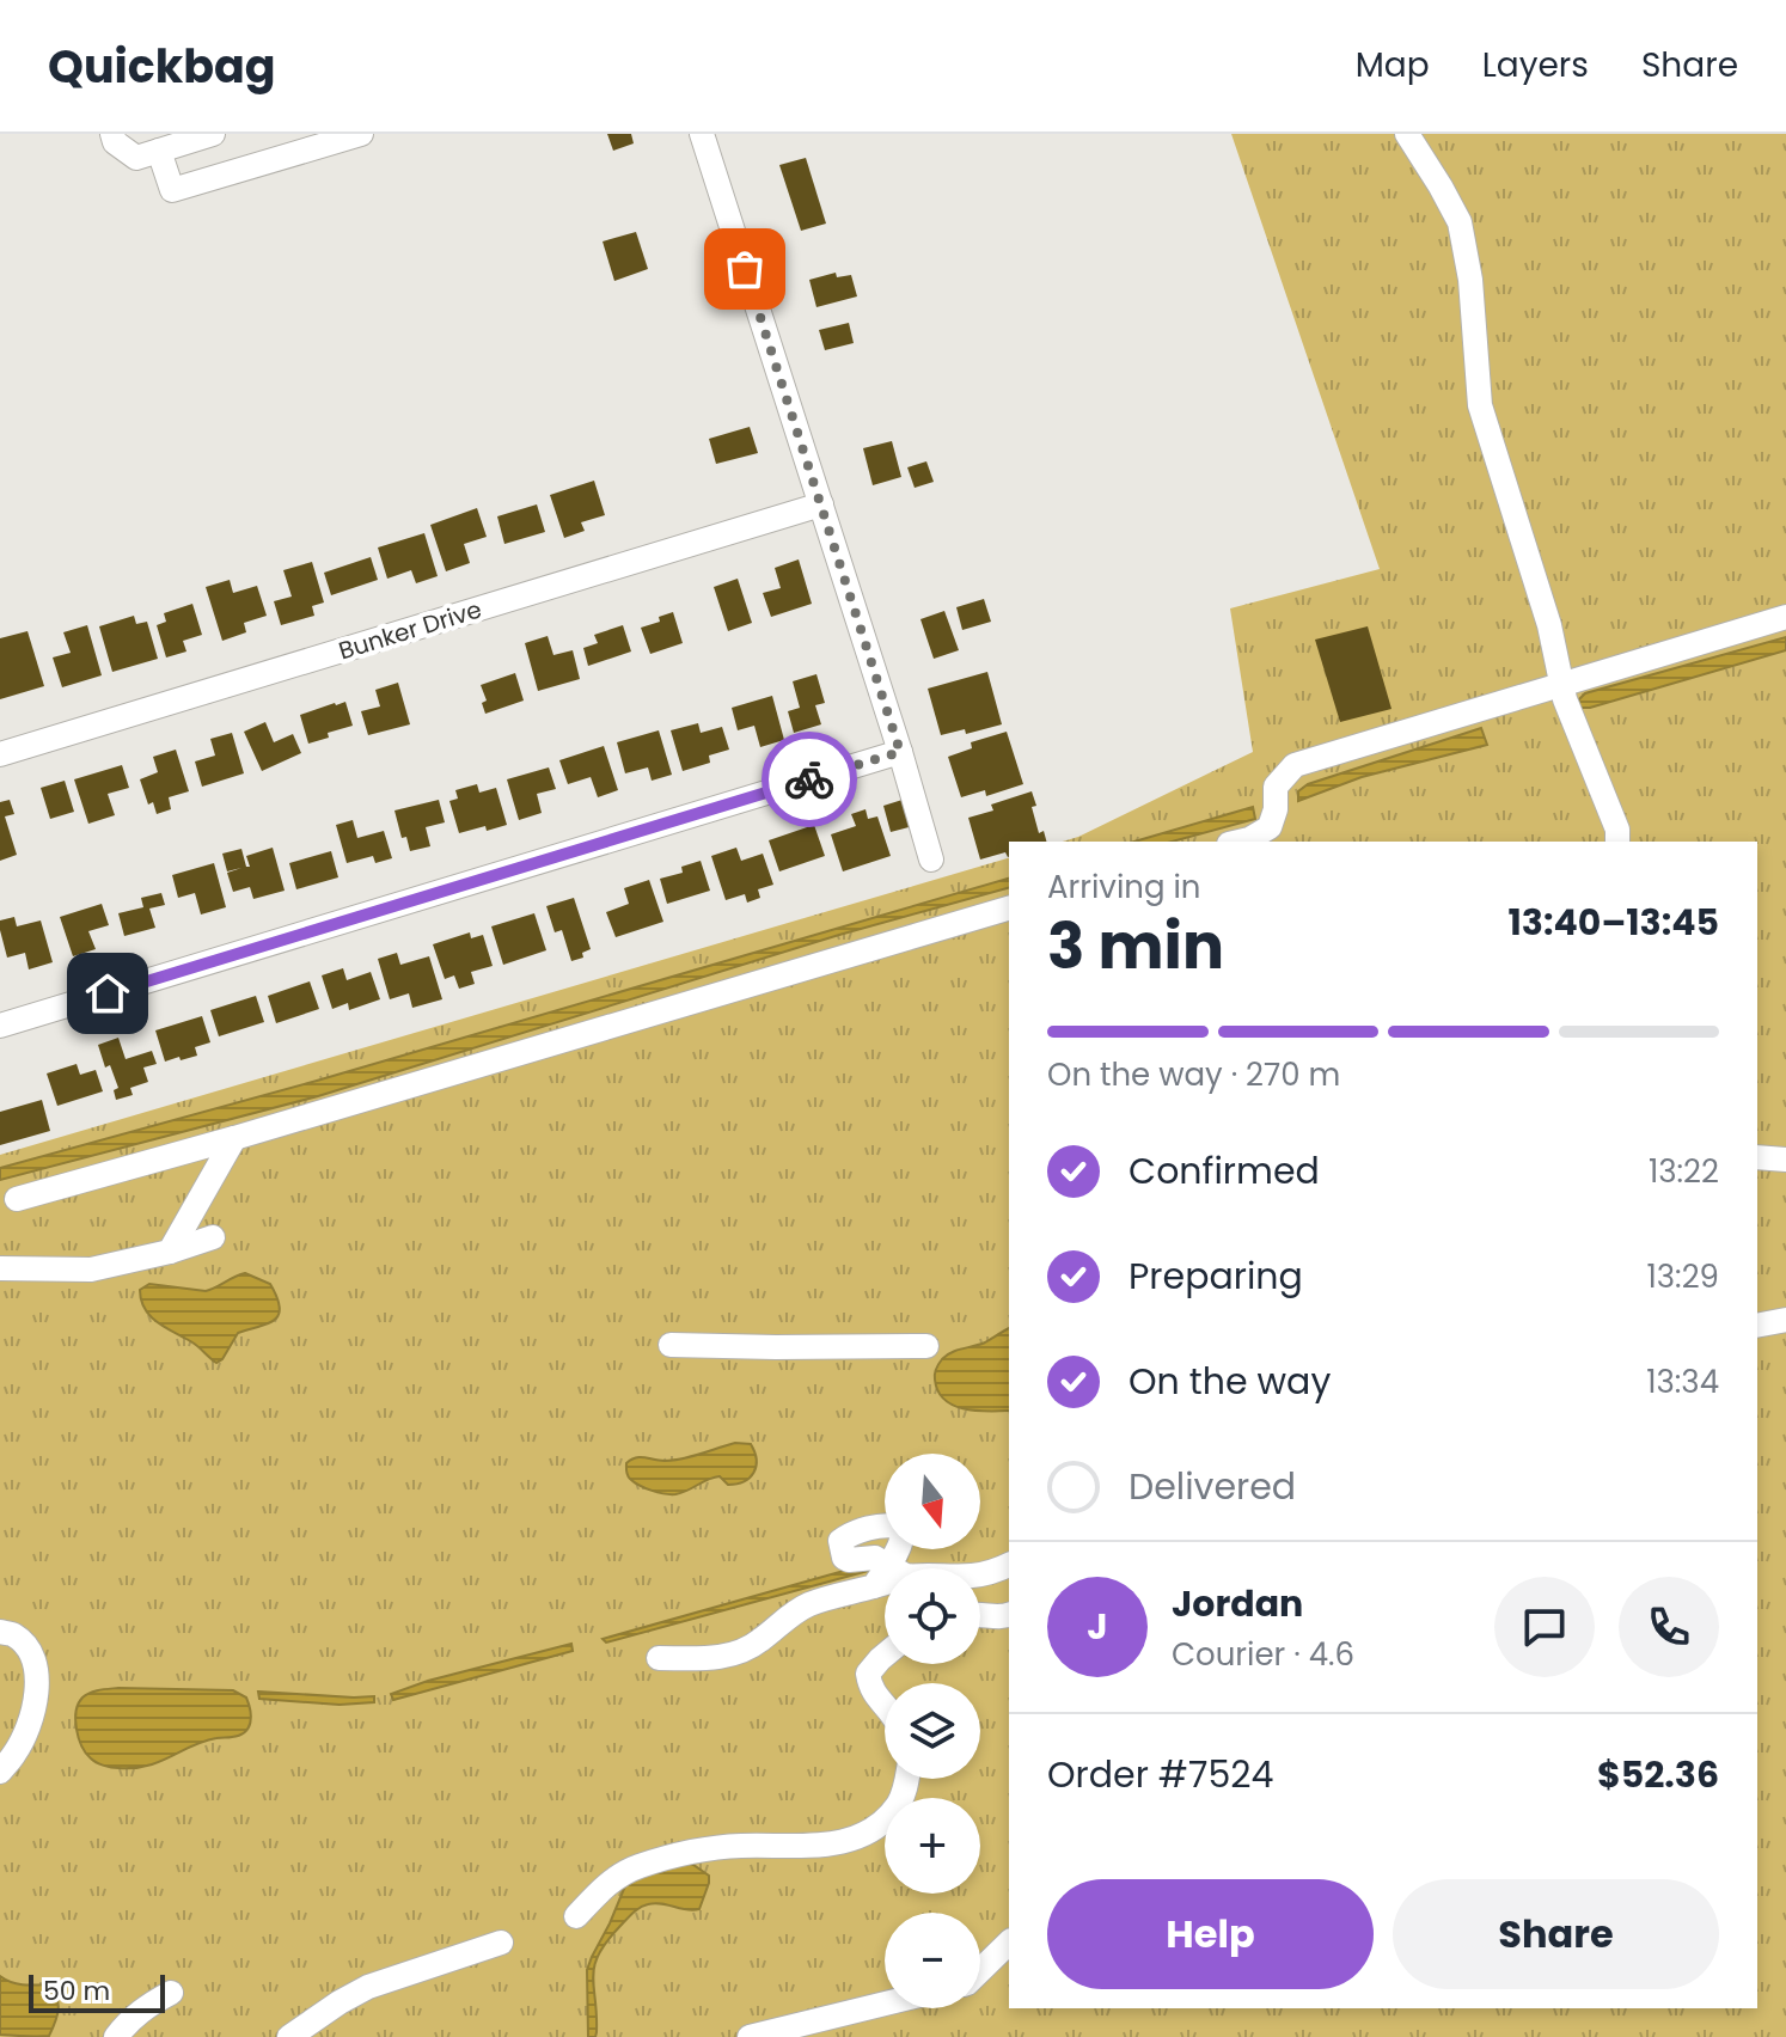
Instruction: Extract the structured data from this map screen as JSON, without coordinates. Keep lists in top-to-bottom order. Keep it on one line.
{"streets":{"street":["Bunker Drive"]},"scale_bar":"50 m","north":"bottom","page":{"header":"Quickbag","nav":["Map","Layers","Share"],"heading":["3 min","Arriving in","13:40–13:45"],"panel":["Jordan","Courier · 4.6","Order #7524","$52.36"],"bar":"On the way · 270 m","list":[["Confirmed","13:22"],["Preparing","13:29"],["On the way","13:34"],"Delivered"],"map_buttons":["+","−"],"round":"J","buttons":["Help","Share"],"scale":"50 m"}}
